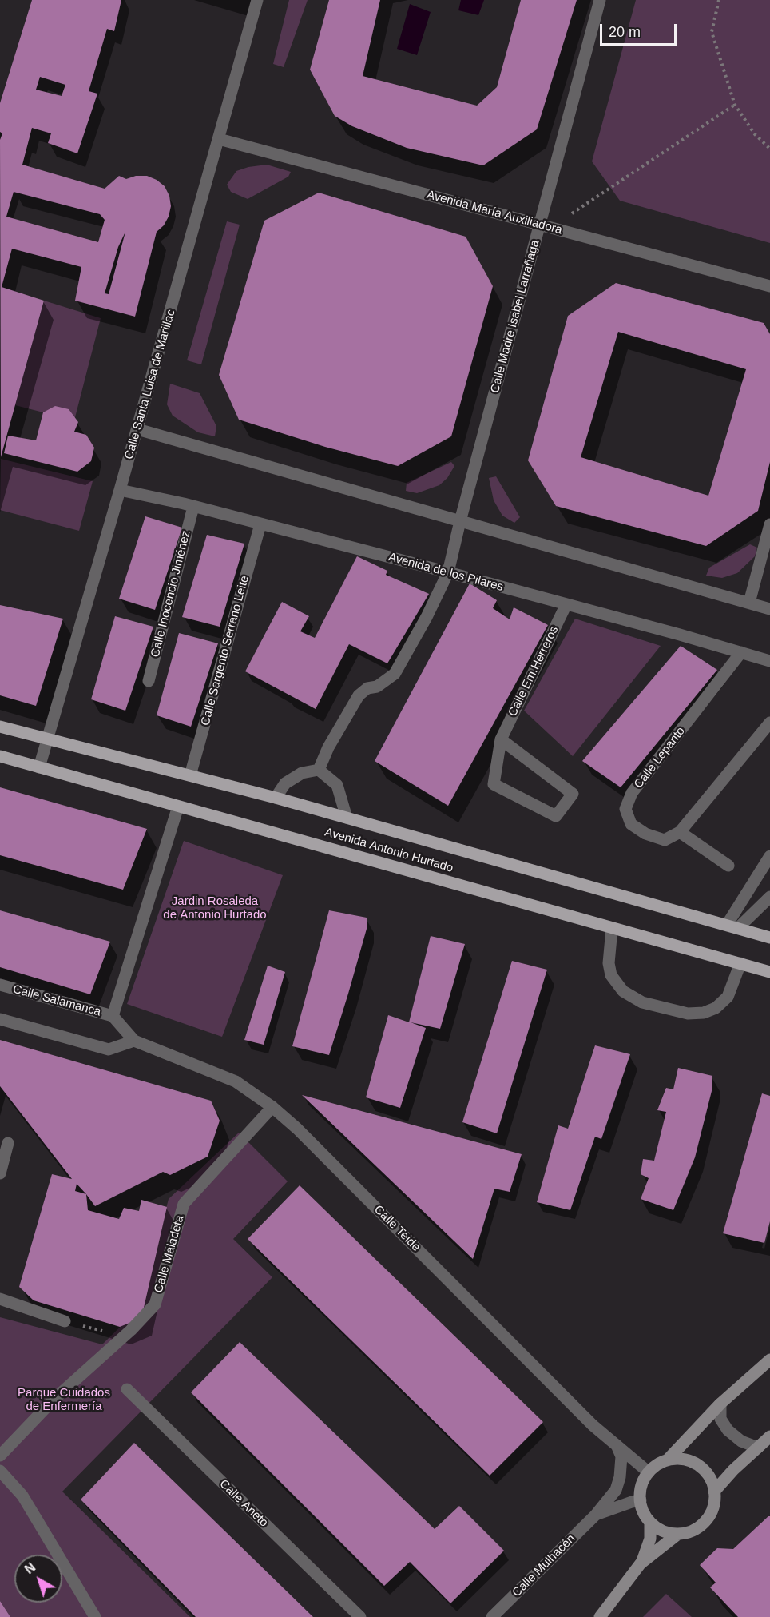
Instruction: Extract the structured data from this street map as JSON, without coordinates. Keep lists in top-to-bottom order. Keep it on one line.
{"streets":{"main road":["Avenida Antonio Hurtado"],"street":["Avenida María Auxiliadora","Calle Madre Isabel Larrañaga","Calle Santa Luisa de Marillac","Avenida de los Pilares","Calle Inocencio Jiménez","Calle Sargento Serrano Leite","Calle Em.Herreros","Calle Lepanto","Calle Salamanca","Calle Teide","Calle Maladeta","Calle Aneto","Calle Mulhacén"]},"crossings":[["Avenida María Auxiliadora","Calle Madre Isabel Larrañaga"],["Avenida María Auxiliadora","Calle Santa Luisa de Marillac"],["Calle Madre Isabel Larrañaga","Avenida de los Pilares"],["Calle Santa Luisa de Marillac","Avenida de los Pilares"],["Calle Santa Luisa de Marillac","Avenida Antonio Hurtado"],["Avenida de los Pilares","Calle Inocencio Jiménez"],["Avenida de los Pilares","Calle Sargento Serrano Leite"],["Avenida de los Pilares","Calle Em.Herreros"],["Avenida de los Pilares","Calle Lepanto"],["Calle Sargento Serrano Leite","Avenida Antonio Hurtado"],["Calle Teide","Calle Maladeta"],["Calle Teide","Calle Mulhacén"]],"parks":["Jardin Rosaleda de Antonio Hurtado","Parque Cuidados de Enfermería"],"scale_bar":"20 m","north":"top left"}
